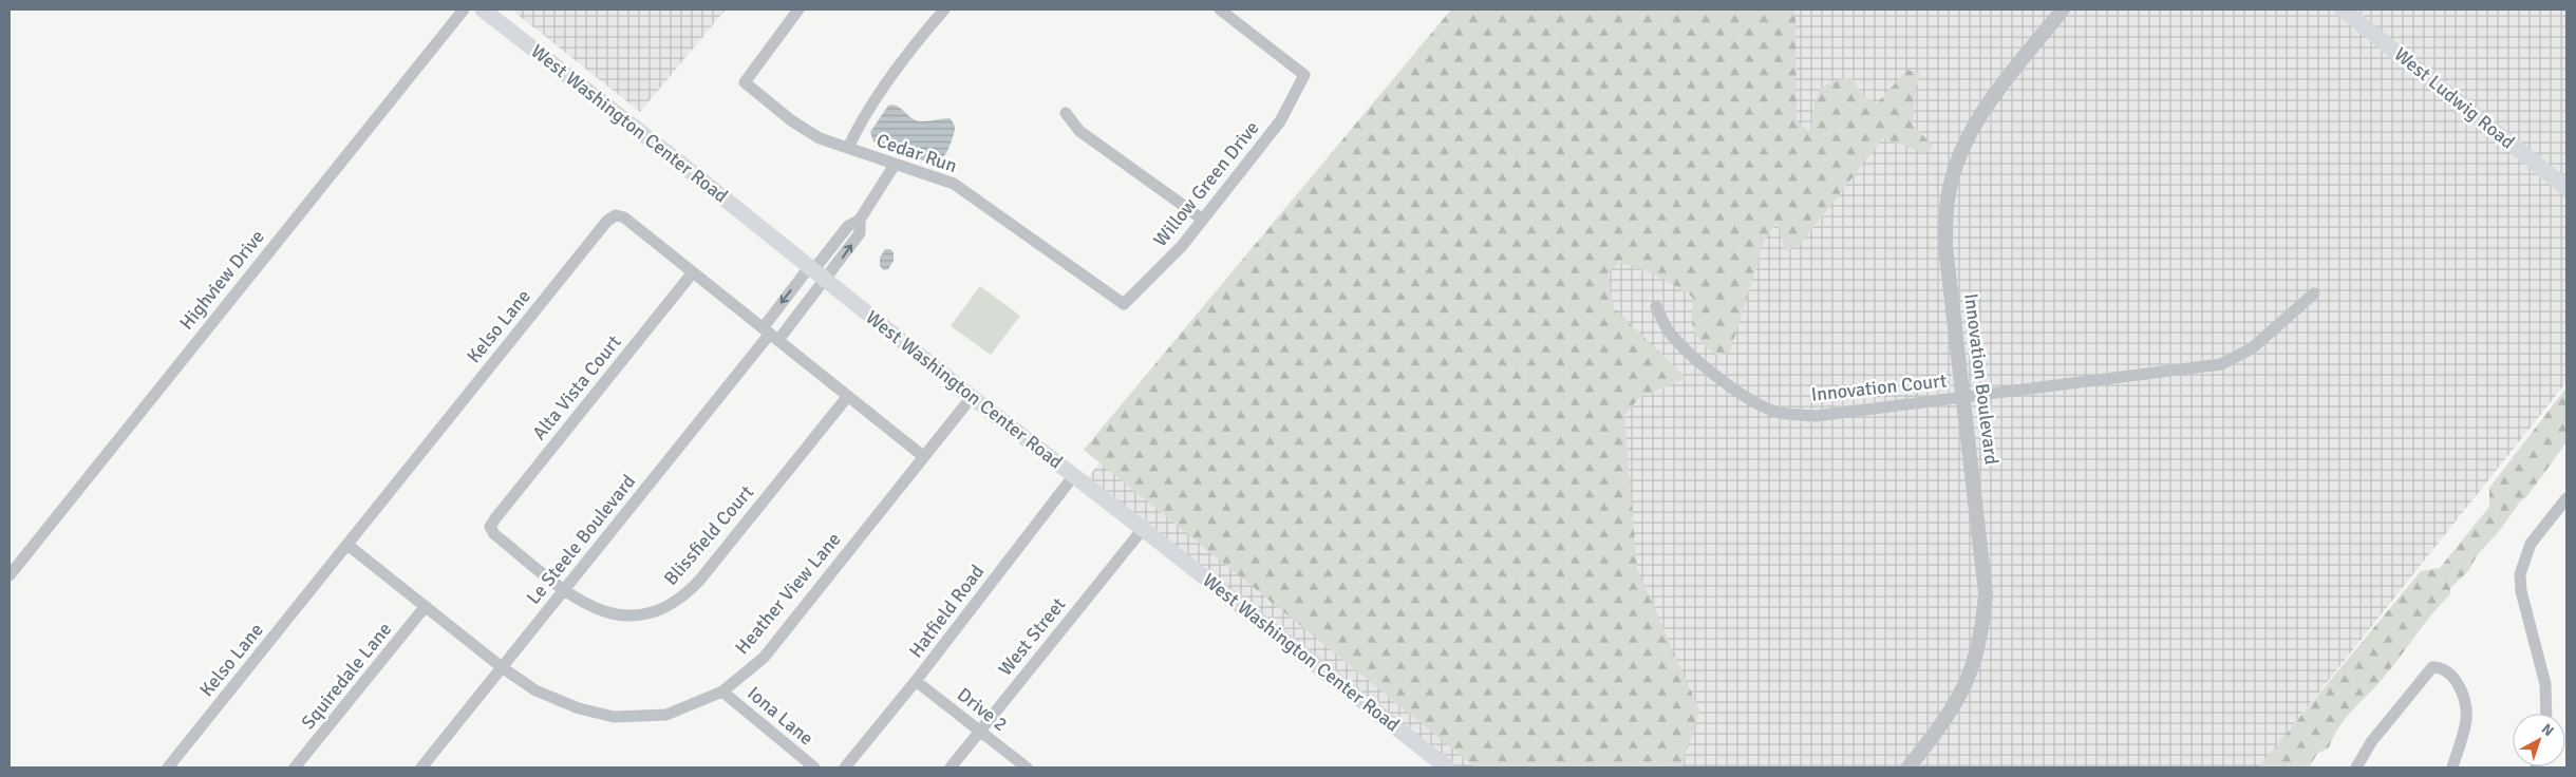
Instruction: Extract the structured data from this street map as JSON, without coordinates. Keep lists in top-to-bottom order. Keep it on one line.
{"streets":{"main road":["West Ludwig Road","West Washington Center Road"],"street":["Cedar Run","Willow Green Drive","Highview Drive","Kelso Lane","Innovation Boulevard","Alta Vista Court","Innovation Court","Blissfield Court","Le Steele Boulevard","Heather View Lane","Hatfield Road","West Street","Squiredale Lane","Drive 2","Iona Lane"]},"crossings":[["West Washington Center Road","Le Steele Boulevard"],["West Washington Center Road","Heather View Lane"],["West Washington Center Road","Hatfield Road"],["West Washington Center Road","West Street"],["Cedar Run","Willow Green Drive"],["Kelso Lane","Alta Vista Court"],["Kelso Lane","Blissfield Court"],["Kelso Lane","Le Steele Boulevard"],["Kelso Lane","Heather View Lane"],["Innovation Boulevard","Innovation Court"],["Alta Vista Court","Blissfield Court"],["Blissfield Court","Le Steele Boulevard"],["Le Steele Boulevard","Heather View Lane"],["Heather View Lane","Squiredale Lane"],["Heather View Lane","Iona Lane"],["Hatfield Road","Drive 2"],["West Street","Drive 2"]],"north":"top right"}
